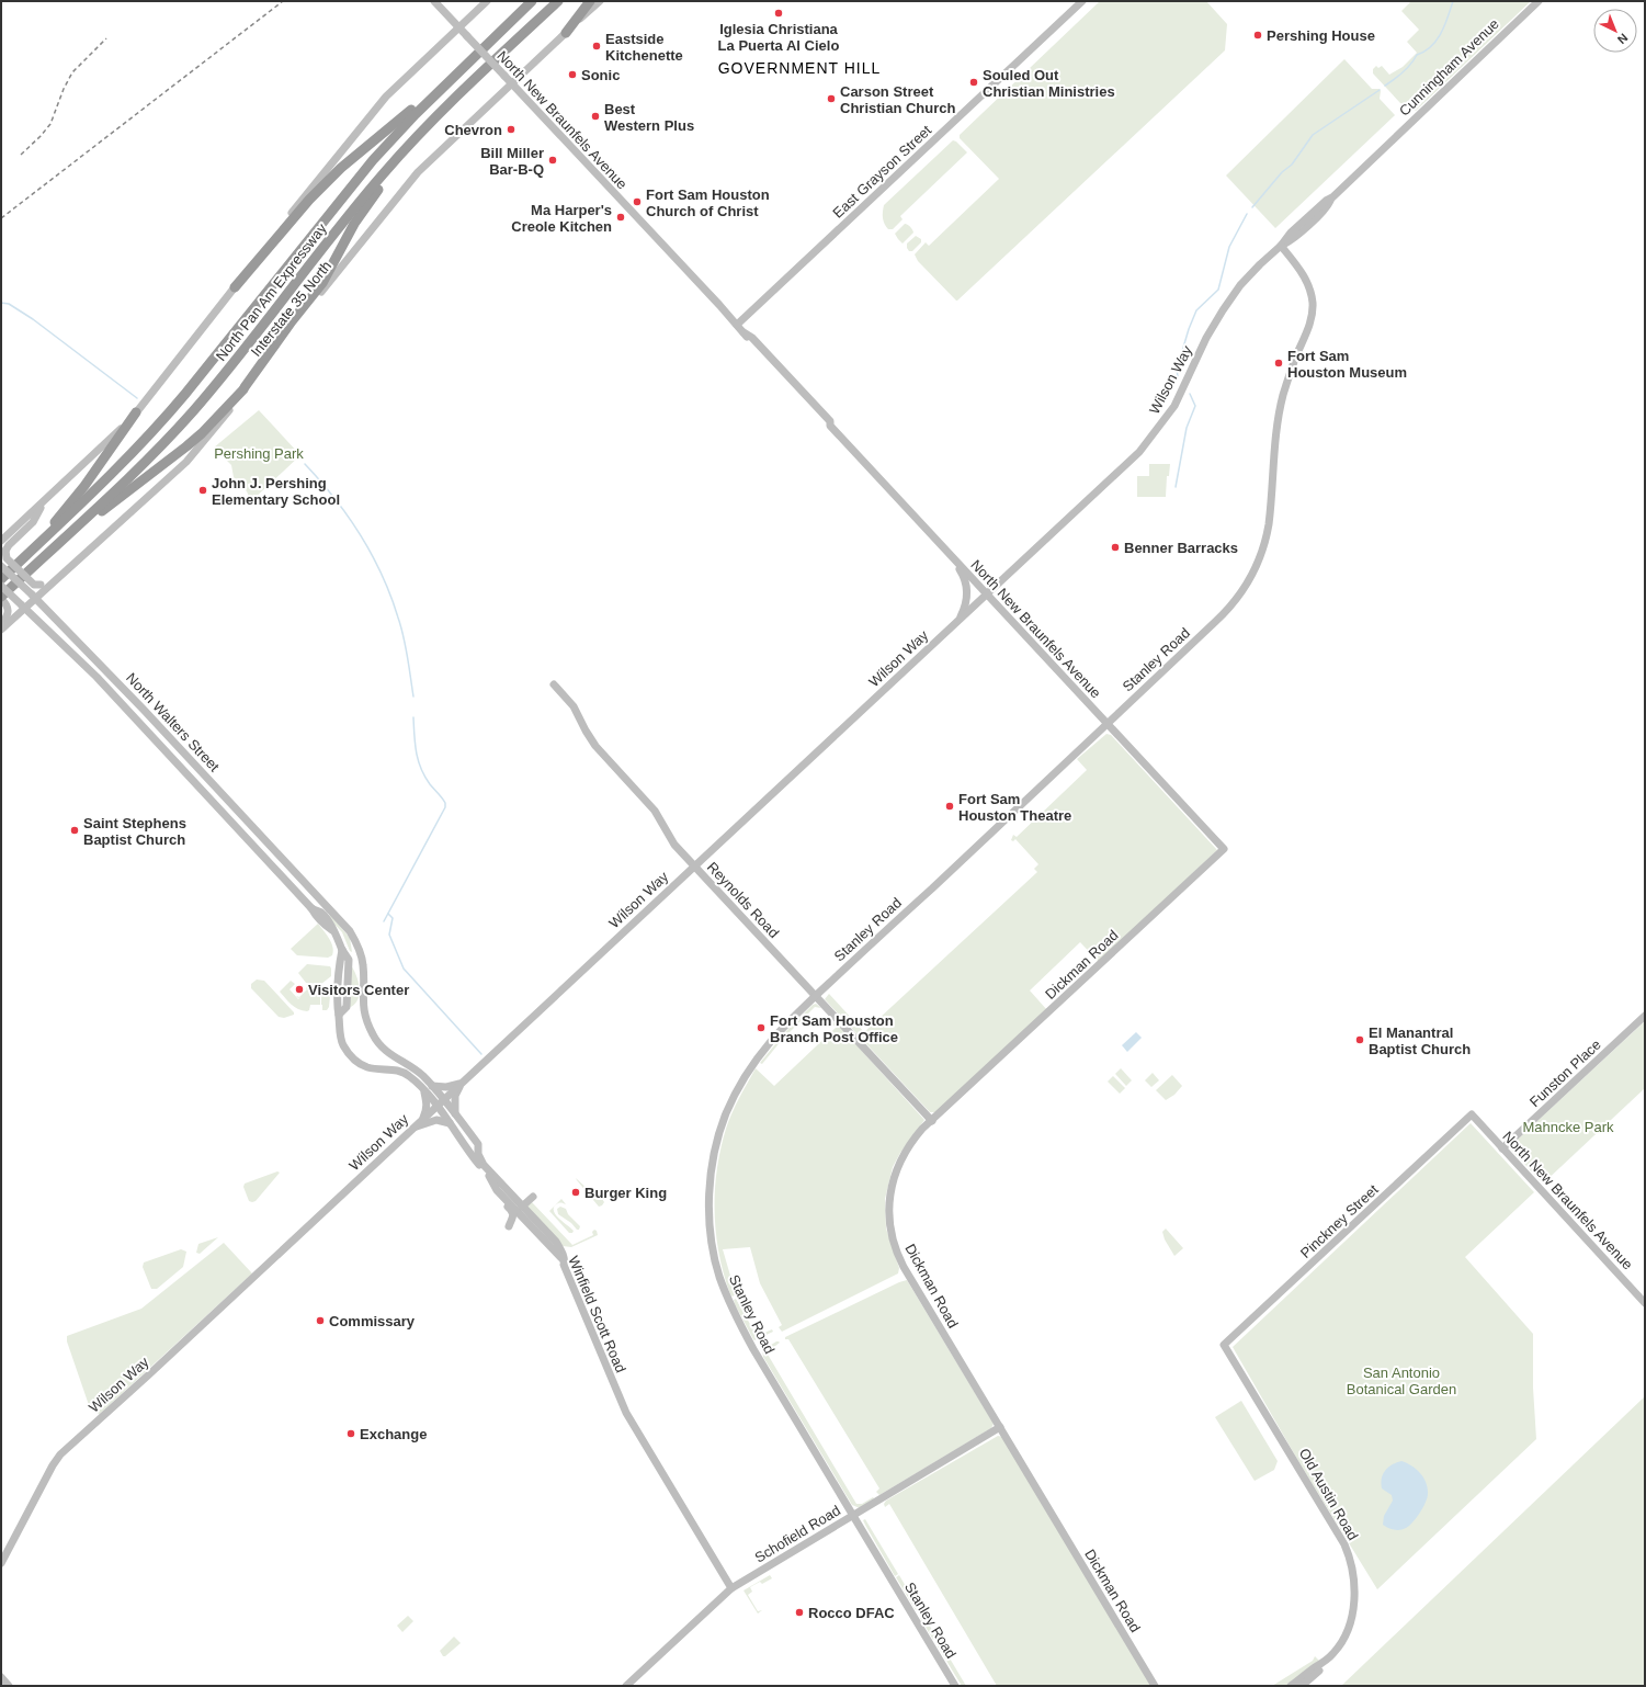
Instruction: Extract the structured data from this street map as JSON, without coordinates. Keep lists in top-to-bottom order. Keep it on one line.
{"streets":{"highway":["North Pan Am Expressway"],"street":["Cunningham Avenue","North New Braunfels Avenue","East Grayson Street","Interstate 35 North","Wilson Way","Stanley Road","North Walters Street","Reynolds Road","Dickman Road","Funston Place","Pinckney Street","Winfield Scott Road","Old Austin Road","Schofield Road"]},"crossings":[["Cunningham Avenue","Wilson Way"],["North New Braunfels Avenue","East Grayson Street"],["North New Braunfels Avenue","Interstate 35 North"],["North New Braunfels Avenue","Wilson Way"],["North New Braunfels Avenue","Stanley Road"],["North New Braunfels Avenue","Dickman Road"],["North New Braunfels Avenue","Funston Place"],["North New Braunfels Avenue","Pinckney Street"],["Interstate 35 North","North Walters Street"],["Wilson Way","Stanley Road"],["Wilson Way","Reynolds Road"],["Wilson Way","Winfield Scott Road"],["Stanley Road","Reynolds Road"],["Stanley Road","Schofield Road"],["North Walters Street","Winfield Scott Road"],["Reynolds Road","Dickman Road"],["Dickman Road","Schofield Road"],["Pinckney Street","Old Austin Road"],["Winfield Scott Road","Schofield Road"]],"districts":["GOVERNMENT HILL"],"parks":["Pershing Park","Mahncke Park","San Antonio Botanical Garden"],"places":["Iglesia Christiana La Puerta Al Cielo","Pershing House","Eastside Kitchenette","Sonic","Souled Out Christian Ministries","Carson Street Christian Church","Best Western Plus","Chevron","Bill Miller Bar-B-Q","Fort Sam Houston Church of Christ","Ma Harper's Creole Kitchen","Fort Sam Houston Museum","John J. Pershing Elementary School","Benner Barracks","Fort Sam Houston Theatre","Saint Stephens Baptist Church","Visitors Center","Fort Sam Houston Branch Post Office","El Manantral Baptist Church","Burger King","Commissary","Exchange","Rocco DFAC"],"north":"bottom right"}
